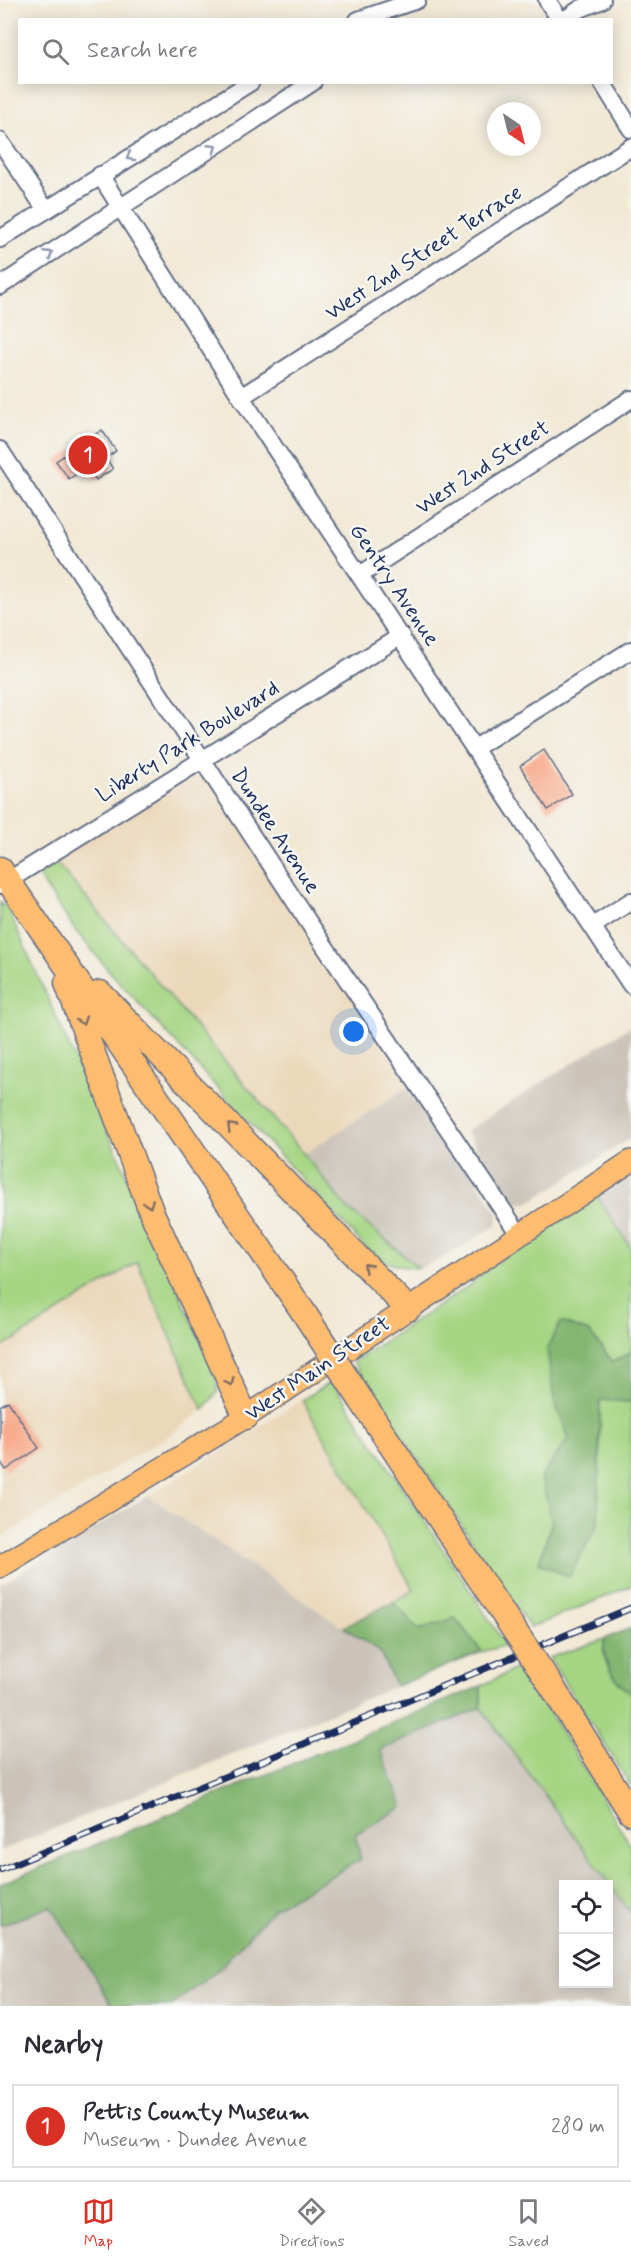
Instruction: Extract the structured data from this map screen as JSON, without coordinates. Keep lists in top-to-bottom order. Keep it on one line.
{"streets":{"main road":["West Main Street"],"street":["West 2nd Street Terrace","West 2nd Street","Gentry Avenue","Liberty Park Boulevard","Dundee Avenue"]},"crossings":[["West 2nd Street Terrace","Gentry Avenue"],["West 2nd Street","Gentry Avenue"],["Gentry Avenue","Liberty Park Boulevard"],["Liberty Park Boulevard","Dundee Avenue"],["Dundee Avenue","West Main Street"]],"north":"bottom right","page":{"search":"Search here","pins":"1","heading":"Nearby","list":[{"mark":"1","name":"Pettis County Museum","note":"Museum · Dundee Avenue","value":"280 m"}],"nav":["Map","Directions","Saved"]}}
